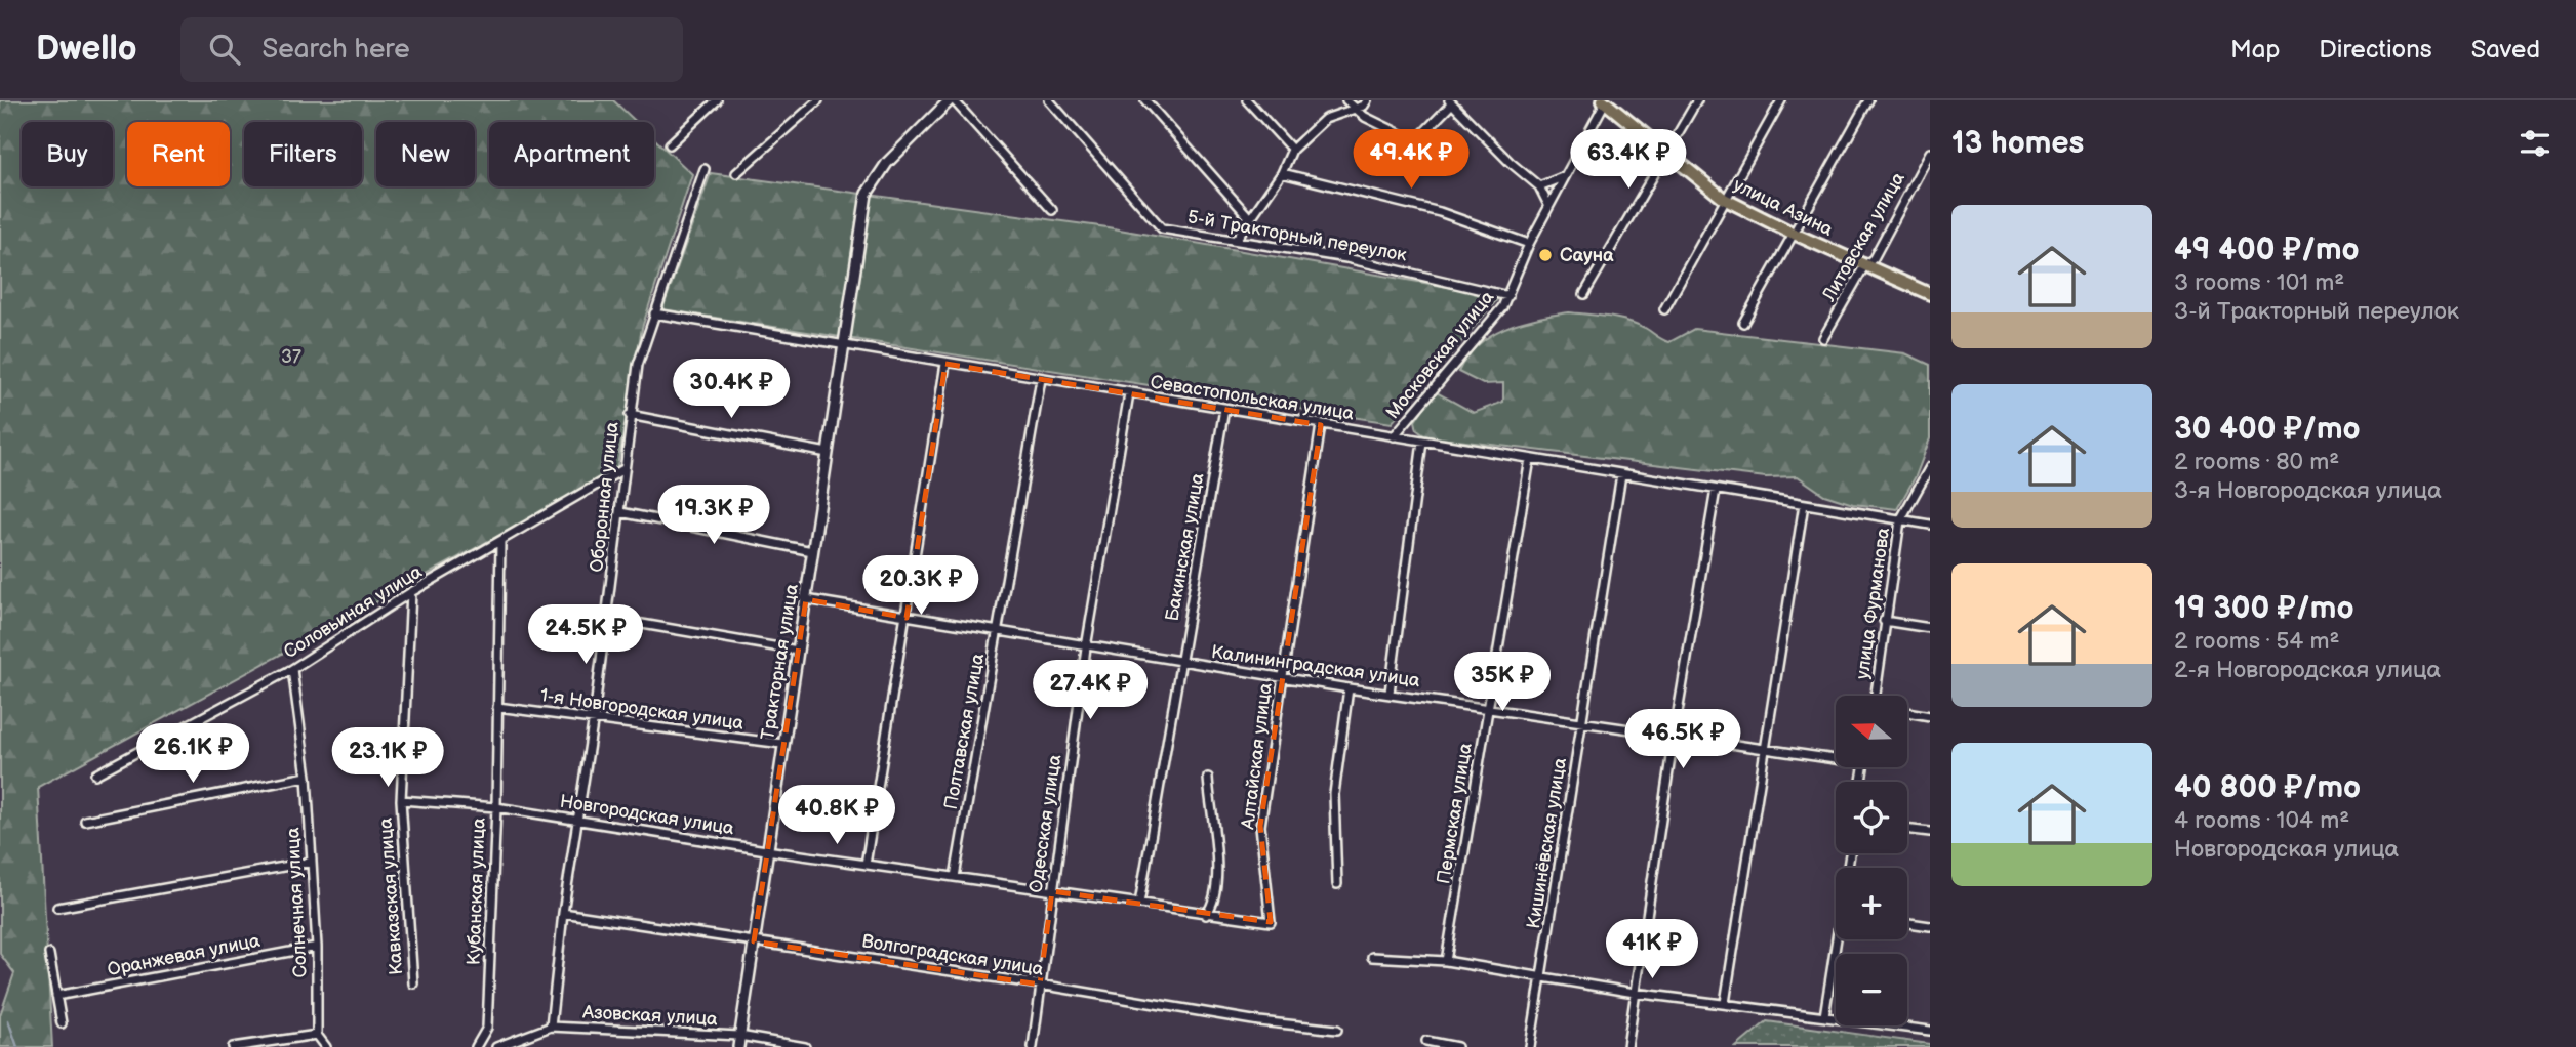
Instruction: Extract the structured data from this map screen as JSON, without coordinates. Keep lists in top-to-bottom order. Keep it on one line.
{"streets":{"main road":["улица Азина"],"street":["5-й Тракторный переулок","Литовская улица","Московская улица","Севастопольская улица","Оборонная улица","Бакинская улица","улица Фурманова","Соловьиная улица","Тракторная улица","Калининградская улица","1-я Новгородская улица","Полтавская улица","Алтайская улица","Пермская улица","Новгородская улица","Одесская улица","Кишинёвская улица","Кубанская улица","Кавказская улица","Солнечная улица","Оранжевая улица","Волгоградская улица","Азовская улица"]},"crossings":[["улица Азина","Литовская улица"],["улица Азина","Московская улица"],["5-й Тракторный переулок","Московская улица"],["Московская улица","Севастопольская улица"],["Севастопольская улица","Оборонная улица"],["Севастопольская улица","Бакинская улица"],["Севастопольская улица","улица Фурманова"],["Севастопольская улица","Тракторная улица"],["Севастопольская улица","Полтавская улица"],["Севастопольская улица","Алтайская улица"],["Севастопольская улица","Пермская улица"],["Севастопольская улица","Одесская улица"],["Севастопольская улица","Кишинёвская улица"],["Оборонная улица","Соловьиная улица"],["Оборонная улица","1-я Новгородская улица"],["Оборонная улица","Новгородская улица"],["Оборонная улица","Волгоградская улица"],["Оборонная улица","Азовская улица"],["Бакинская улица","Калининградская улица"],["Бакинская улица","Новгородская улица"],["Соловьиная улица","Кубанская улица"],["Соловьиная улица","Кавказская улица"],["Соловьиная улица","Солнечная улица"],["Тракторная улица","Калининградская улица"],["Тракторная улица","1-я Новгородская улица"],["Тракторная улица","Новгородская улица"],["Тракторная улица","Волгоградская улица"],["Тракторная улица","Азовская улица"],["Калининградская улица","Полтавская улица"],["Калининградская улица","Алтайская улица"],["Калининградская улица","Пермская улица"],["Калининградская улица","Одесская улица"],["Калининградская улица","Кишинёвская улица"],["1-я Новгородская улица","Кубанская улица"],["Полтавская улица","Новгородская улица"],["Алтайская улица","Новгородская улица"],["Новгородская улица","Одесская улица"],["Новгородская улица","Кубанская улица"],["Новгородская улица","Кавказская улица"],["Одесская улица","Волгоградская улица"],["Солнечная улица","Оранжевая улица"]],"parks":["37"],"places":["Сауна"],"north":"left","page":{"header":"Dwello","search":"Search here","nav":["Map","Directions","Saved"],"heading":"13 homes","chip":["Buy","Rent","Filters","New","Apartment"],"price":["49.4K ₽","63.4K ₽","30.4K ₽","19.3K ₽","20.3K ₽","24.5K ₽","35K ₽","27.4K ₽","46.5K ₽","26.1K ₽","23.1K ₽","40.8K ₽","41K ₽"],"list":[{"name":"49 400 ₽/mo","note":"3 rooms · 101 m² · 3-й Тракторный переулок"},{"name":"30 400 ₽/mo","note":"2 rooms · 80 m² · 3-я Новгородская улица"},{"name":"19 300 ₽/mo","note":"2 rooms · 54 m² · 2-я Новгородская улица"},{"name":"40 800 ₽/mo","note":"4 rooms · 104 m² · Новгородская улица"}],"map_buttons":["+","−"]}}
